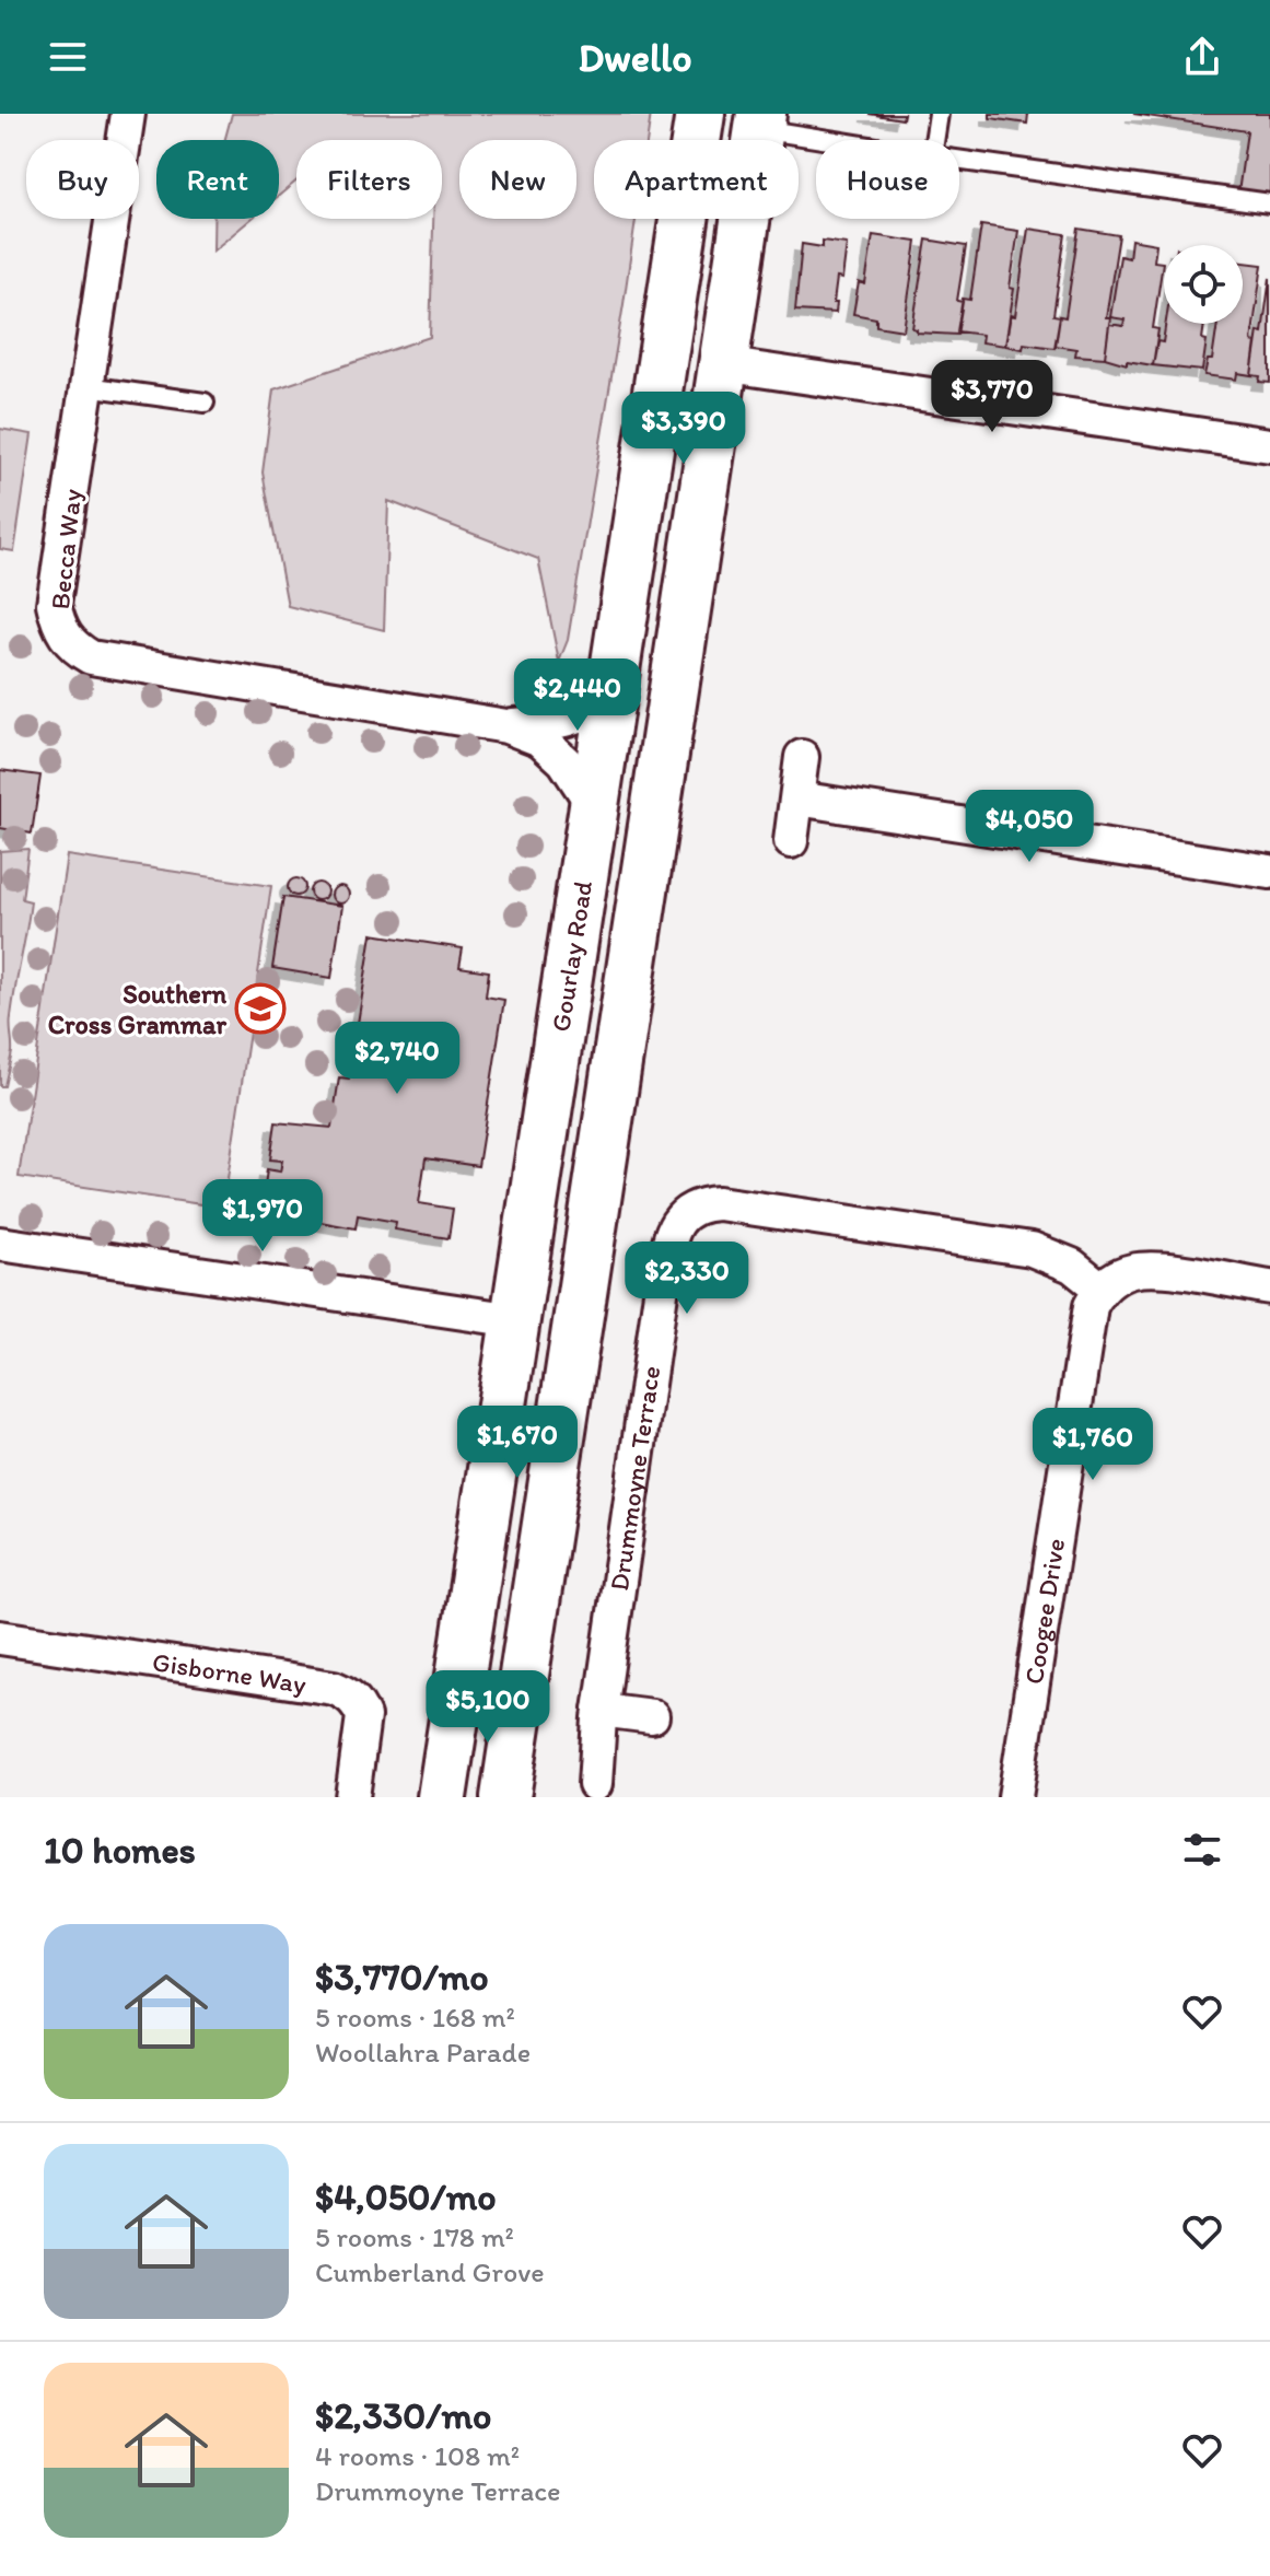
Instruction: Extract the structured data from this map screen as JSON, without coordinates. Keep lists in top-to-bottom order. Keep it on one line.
{"streets":{"main road":["Gourlay Road"],"street":["Becca Way","Drummoyne Terrace","Coogee Drive","Gisborne Way"]},"crossings":[["Becca Way","Gourlay Road"],["Drummoyne Terrace","Coogee Drive"]],"places":{"school or university":["Southern Cross Grammar"]},"page":{"header":"Dwello","chip":["Buy","Rent","Filters","New","Apartment","House"],"price":["$3,770","$3,390","$2,440","$4,050","$2,740","$1,970","$2,330","$1,670","$1,760","$5,100"],"heading":"10 homes","list":[{"name":"$3,770/mo","note":"5 rooms · 168 m² · Woollahra Parade"},{"name":"$4,050/mo","note":"5 rooms · 178 m² · Cumberland Grove"},{"name":"$2,330/mo","note":"4 rooms · 108 m² · Drummoyne Terrace"}]}}
